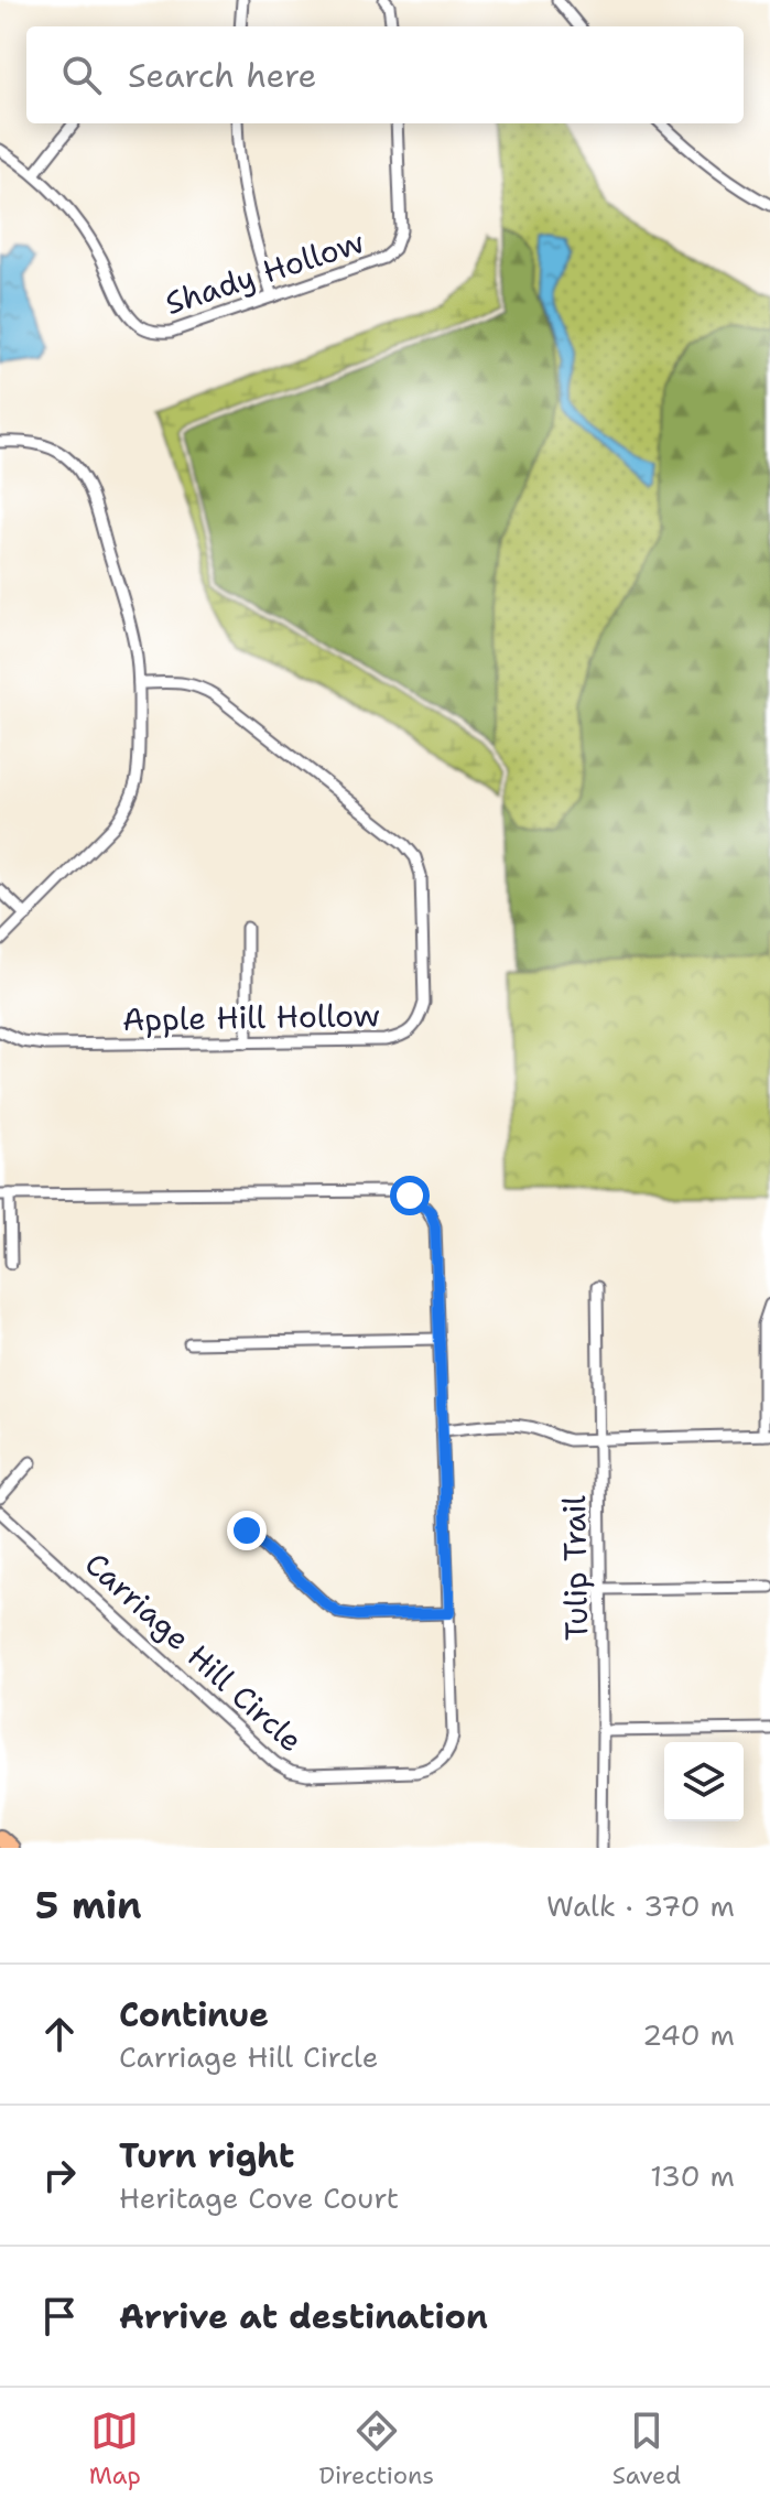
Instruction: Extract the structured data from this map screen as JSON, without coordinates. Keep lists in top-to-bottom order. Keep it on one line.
{"streets":{"street":["Shady Hollow","Apple Hill Hollow","Tulip Trail","Carriage Hill Circle"]},"page":{"search":"Search here","heading":["5 min","Walk · 370 m"],"list":[["Continue","Carriage Hill Circle","240 m"],["Turn right","Heritage Cove Court","130 m"],"Arrive at destination"],"nav":["Map","Directions","Saved"]}}
